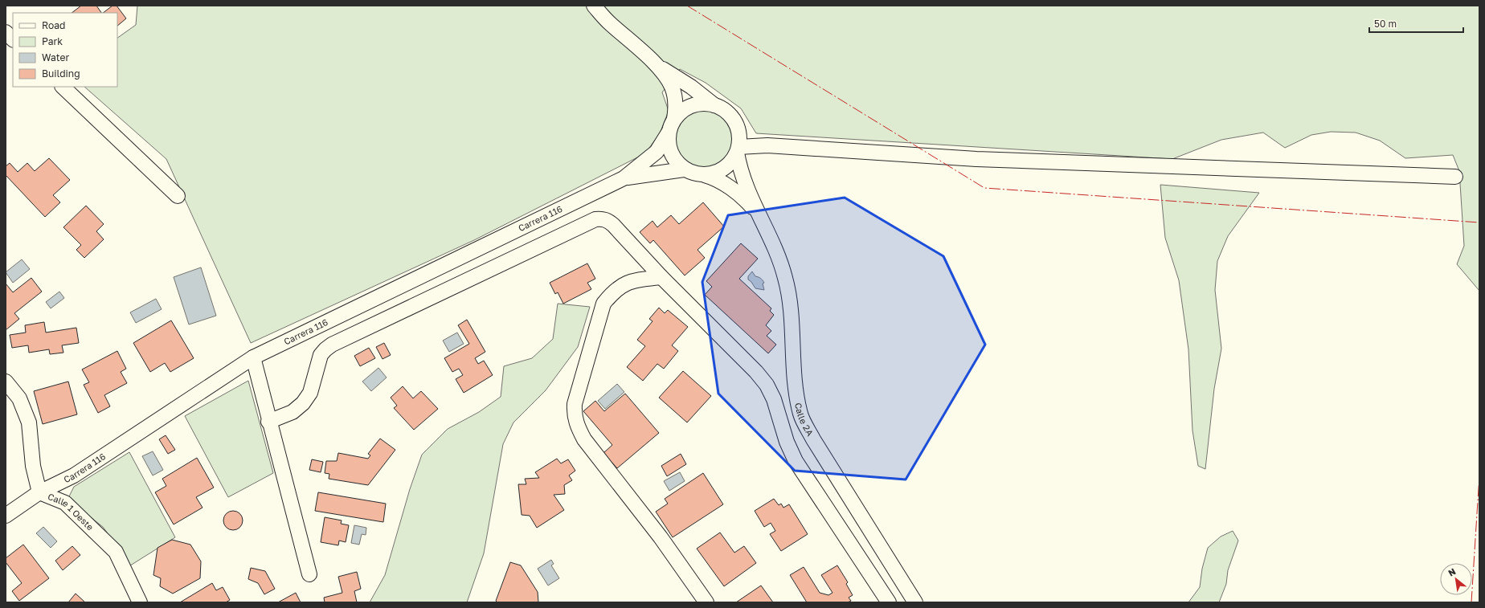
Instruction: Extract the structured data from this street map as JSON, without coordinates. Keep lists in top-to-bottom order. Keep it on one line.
{"streets":{"street":["Carrera 116","Calle 2A","Calle 1 Oeste"]},"crossings":[["Carrera 116","Calle 2A"],["Carrera 116","Calle 1 Oeste"]],"legend":["Road","Park","Water","Building"],"scale_bar":"50 m","north":"top left"}
